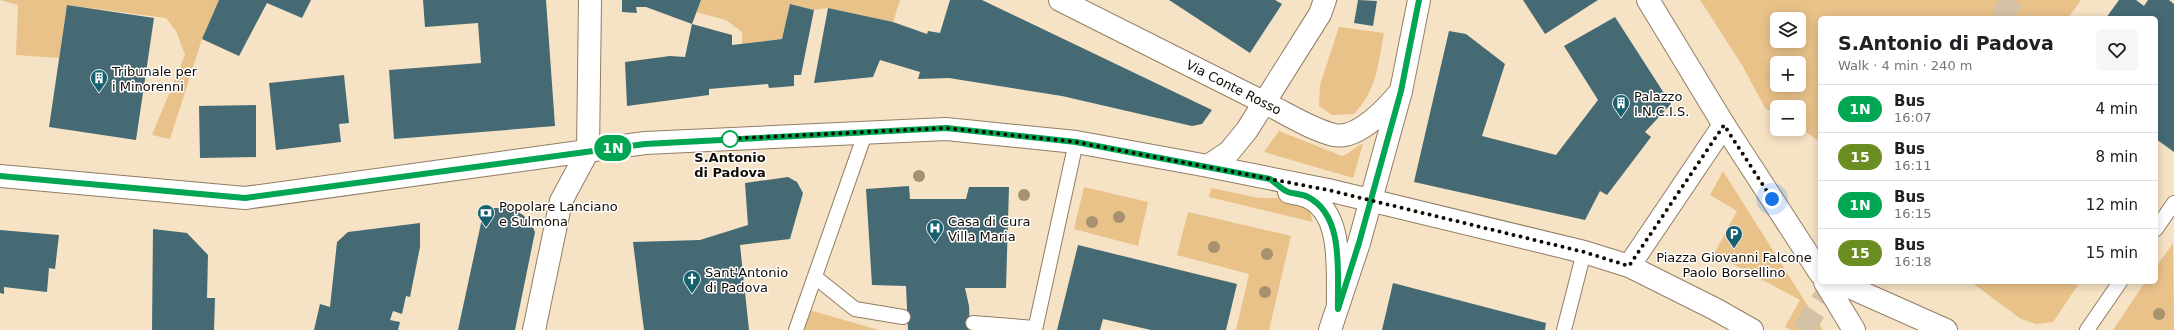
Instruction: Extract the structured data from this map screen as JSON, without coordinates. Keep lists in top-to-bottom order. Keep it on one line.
{"streets":{"street":["Via Conte Rosso"]},"places":{"building":["Tribunale per i Minorenni","Palazzo I.N.C.I.S."],"other":["S.Antonio di Padova"],"bank":["Popolare Lanciano e Sulmona"],"hospital":["Casa di Cura Villa Maria"],"parking":["Piazza Giovanni Falcone Paolo Borsellino"],"church":["Sant'Antonio di Padova"]},"lines":["bus line 1N"],"page":{"on_map":"1N","map_buttons":["+","−"],"heading":["S.Antonio di Padova","Walk · 4 min · 240 m"],"list":[{"mark":"1N","name":"Bus","note":"16:07","value":"4 min"},{"mark":"15","name":"Bus","note":"16:11","value":"8 min"},{"mark":"1N","name":"Bus","note":"16:15","value":"12 min"},{"mark":"15","name":"Bus","note":"16:18","value":"15 min"}]}}
